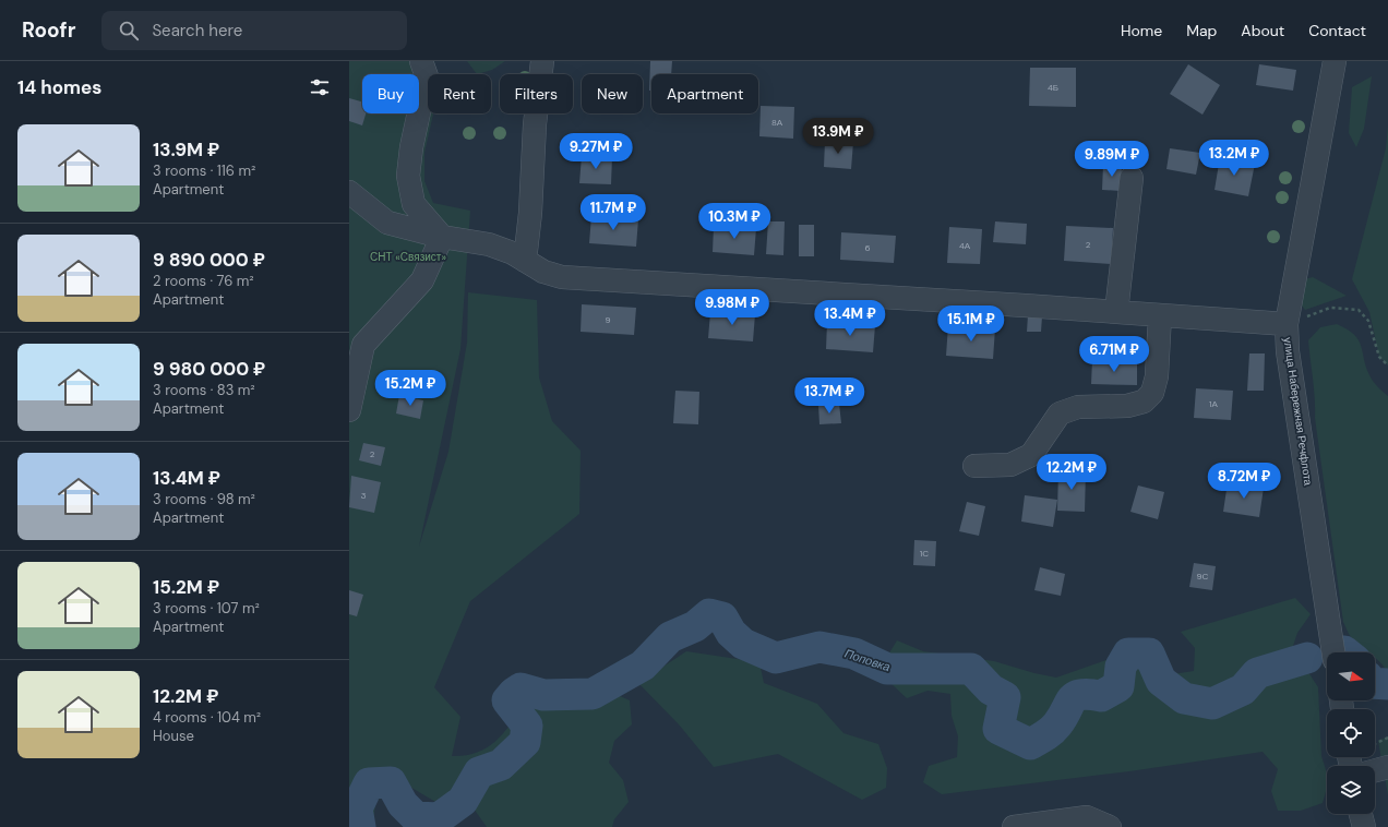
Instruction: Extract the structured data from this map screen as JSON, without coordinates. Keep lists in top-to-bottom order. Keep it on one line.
{"streets":{"street":["улица Набережная Речфлота"]},"water":["Поповка"],"parks":["СНТ «Связист»"],"house_numbers":["4Б","8А","2","4А","6","9","1А","2","3","1С","9С"],"north":"right","page":{"header":"Roofr","search":"Search here","nav":["Home","Map","About","Contact"],"heading":"14 homes","chip":["Buy","Rent","Filters","New","Apartment"],"list":[{"name":"13.9M ₽","note":"3 rooms · 116 m² · Apartment"},{"name":"9 890 000 ₽","note":"2 rooms · 76 m² · Apartment"},{"name":"9 980 000 ₽","note":"3 rooms · 83 m² · Apartment"},{"name":"13.4M ₽","note":"3 rooms · 98 m² · Apartment"},{"name":"15.2M ₽","note":"3 rooms · 107 m² · Apartment"},{"name":"12.2M ₽","note":"4 rooms · 104 m² · House"}],"price":["13.9M ₽","9.27M ₽","13.2M ₽","9.89M ₽","11.7M ₽","10.3M ₽","9.98M ₽","13.4M ₽","15.1M ₽","6.71M ₽","15.2M ₽","13.7M ₽","12.2M ₽","8.72M ₽"]}}
